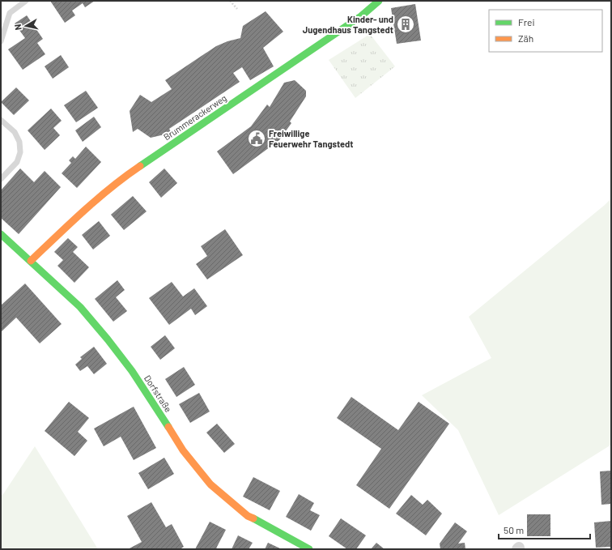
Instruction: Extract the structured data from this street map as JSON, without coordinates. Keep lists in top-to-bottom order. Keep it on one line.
{"streets":{"main road":["Brummerackerweg","Dorfstraße"]},"crossings":[["Brummerackerweg","Dorfstraße"]],"places":{"building":["Kinder- und Jugendhaus Tangstedt"],"public building":["Freiwillige Feuerwehr Tangstedt"]},"legend":["Frei","Zäh"],"scale_bar":"50 m","north":"left"}
